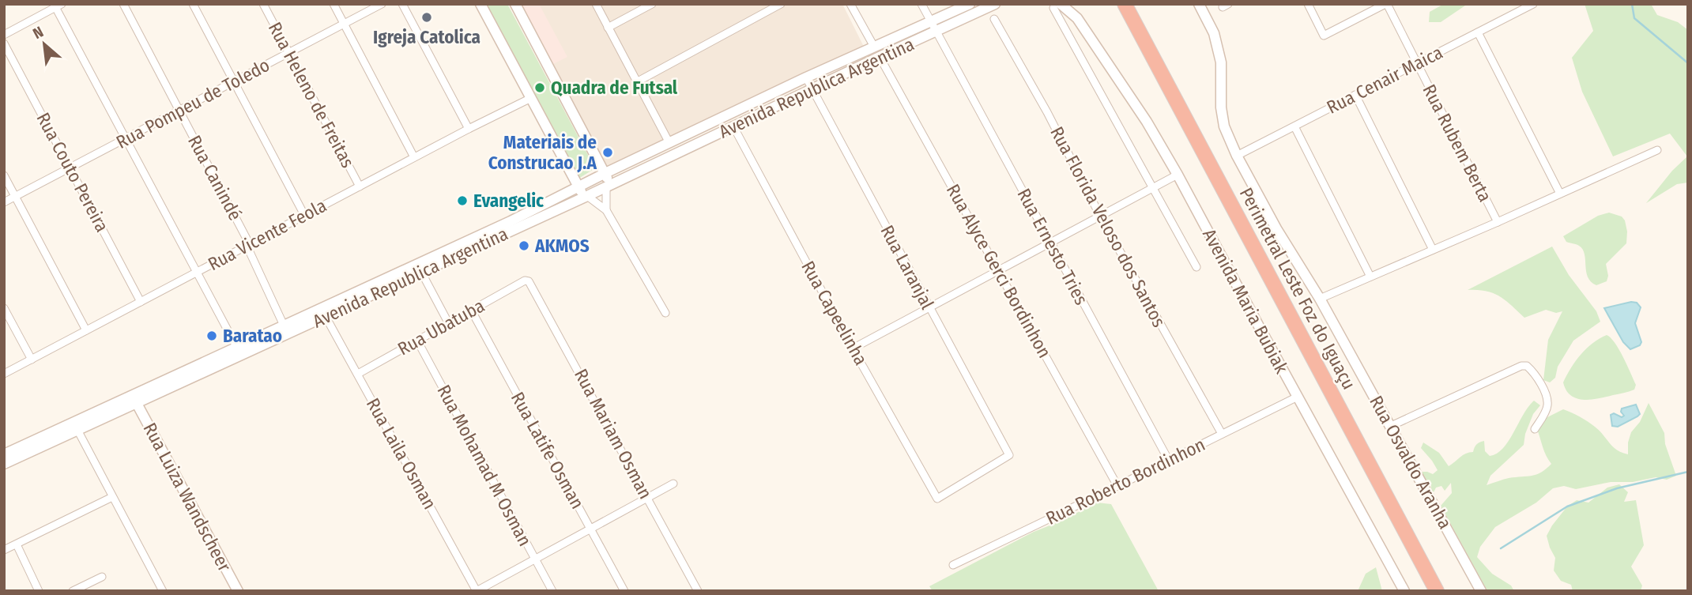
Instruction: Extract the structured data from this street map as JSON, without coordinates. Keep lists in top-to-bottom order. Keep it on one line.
{"streets":{"highway":["Perimetral Leste Foz do Iguaçu"],"street":["Rua Cenair Maica","Avenida Republica Argentina","Rua Heleno de Freitas","Rua Pompeu de Toledo","Rua Rubem Berta","Rua Couto Pereira","Rua Canindé","Rua Florida Veloso dos Santos","Rua Vicente Feola","Rua Ernesto Tries","Rua Laranjal","Rua Alyce Gerci Bordinhon","Avenida Maria Bubiak","Rua Capeelinha","Rua Ubatuba","Rua Mariam Osman","Rua Latife Osman","Rua Laila Osman","Rua Osvaldo Aranha","Rua Mohamad M Osman","Rua Roberto Bordinhon","Rua Luiza Wandscheer"]},"crossings":[["Rua Cenair Maica","Rua Rubem Berta"],["Rua Cenair Maica","Rua Osvaldo Aranha"],["Avenida Republica Argentina","Rua Canindé"],["Avenida Republica Argentina","Rua Ernesto Tries"],["Avenida Republica Argentina","Rua Laranjal"],["Avenida Republica Argentina","Rua Alyce Gerci Bordinhon"],["Avenida Republica Argentina","Rua Capeelinha"],["Avenida Republica Argentina","Rua Laila Osman"],["Avenida Republica Argentina","Rua Luiza Wandscheer"],["Rua Heleno de Freitas","Rua Pompeu de Toledo"],["Rua Heleno de Freitas","Rua Vicente Feola"],["Rua Pompeu de Toledo","Rua Couto Pereira"],["Rua Pompeu de Toledo","Rua Canindé"],["Rua Couto Pereira","Rua Vicente Feola"],["Rua Canindé","Rua Vicente Feola"],["Rua Florida Veloso dos Santos","Rua Roberto Bordinhon"],["Rua Ernesto Tries","Rua Roberto Bordinhon"],["Rua Laranjal","Rua Capeelinha"],["Rua Alyce Gerci Bordinhon","Rua Roberto Bordinhon"],["Avenida Maria Bubiak","Rua Roberto Bordinhon"],["Rua Ubatuba","Rua Mariam Osman"],["Rua Ubatuba","Rua Latife Osman"],["Rua Ubatuba","Rua Laila Osman"],["Rua Ubatuba","Rua Mohamad M Osman"]],"places":["Igreja Catolica","Quadra de Futsal","Materiais de Construcao J.A","Evangelic","AKMOS","Baratao"],"north":"top left"}
